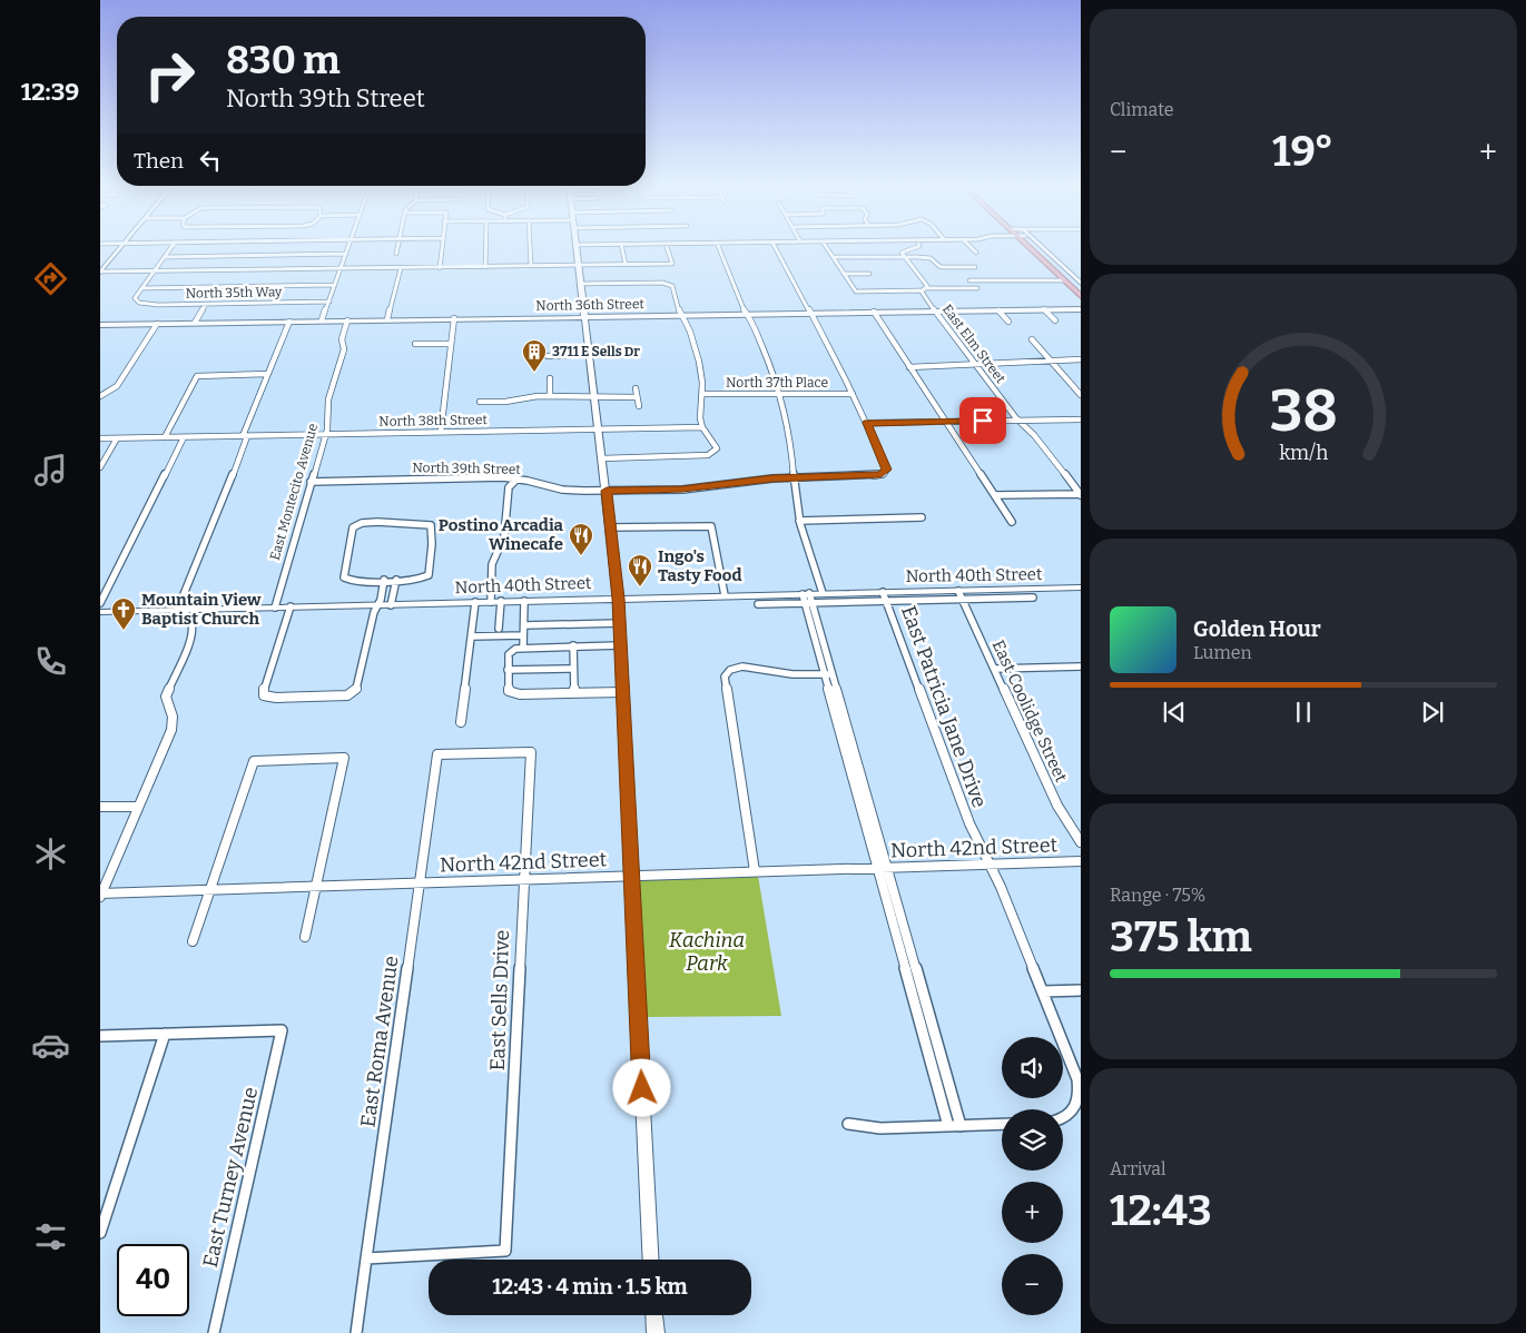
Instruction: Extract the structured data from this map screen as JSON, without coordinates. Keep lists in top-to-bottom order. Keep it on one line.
{"streets":{"main road":["North 36th Street","North 40th Street"],"street":["North 35th Way","East Elm Street","North 37th Place","North 38th Street","North 39th Street","East Montecito Avenue","East Patricia Jane Drive","East Coolidge Street","North 42nd Street","East Sells Drive","East Roma Avenue","East Turney Avenue"]},"crossings":[["North 36th Street","East Elm Street"],["North 36th Street","East Montecito Avenue"],["North 38th Street","East Montecito Avenue"],["North 39th Street","East Montecito Avenue"],["East Montecito Avenue","North 40th Street"],["North 40th Street","East Patricia Jane Drive"],["North 40th Street","East Coolidge Street"],["East Patricia Jane Drive","North 42nd Street"],["North 42nd Street","East Sells Drive"],["North 42nd Street","East Roma Avenue"],["East Sells Drive","East Roma Avenue"]],"parks":["Kachina Park"],"places":{"building":["3711 E Sells Dr"],"restaurant":["Postino Arcadia Winecafe","Ingo's Tasty Food"],"church":["Mountain View Baptist Church"]},"page":{"tabs":"12:39","tile":["Climate",["Range · 75%","375 km"],["Arrival","12:43"]],"turn":["830 m","North 39th Street"],"heat":["−","19°","+"],"then":"Then","song":["Golden Hour","Lumen"],"map_buttons":["+","−"],"limit":"40","trip":"12:43 · 4 min · 1.5 km","gauge":["38","km/h"]}}
